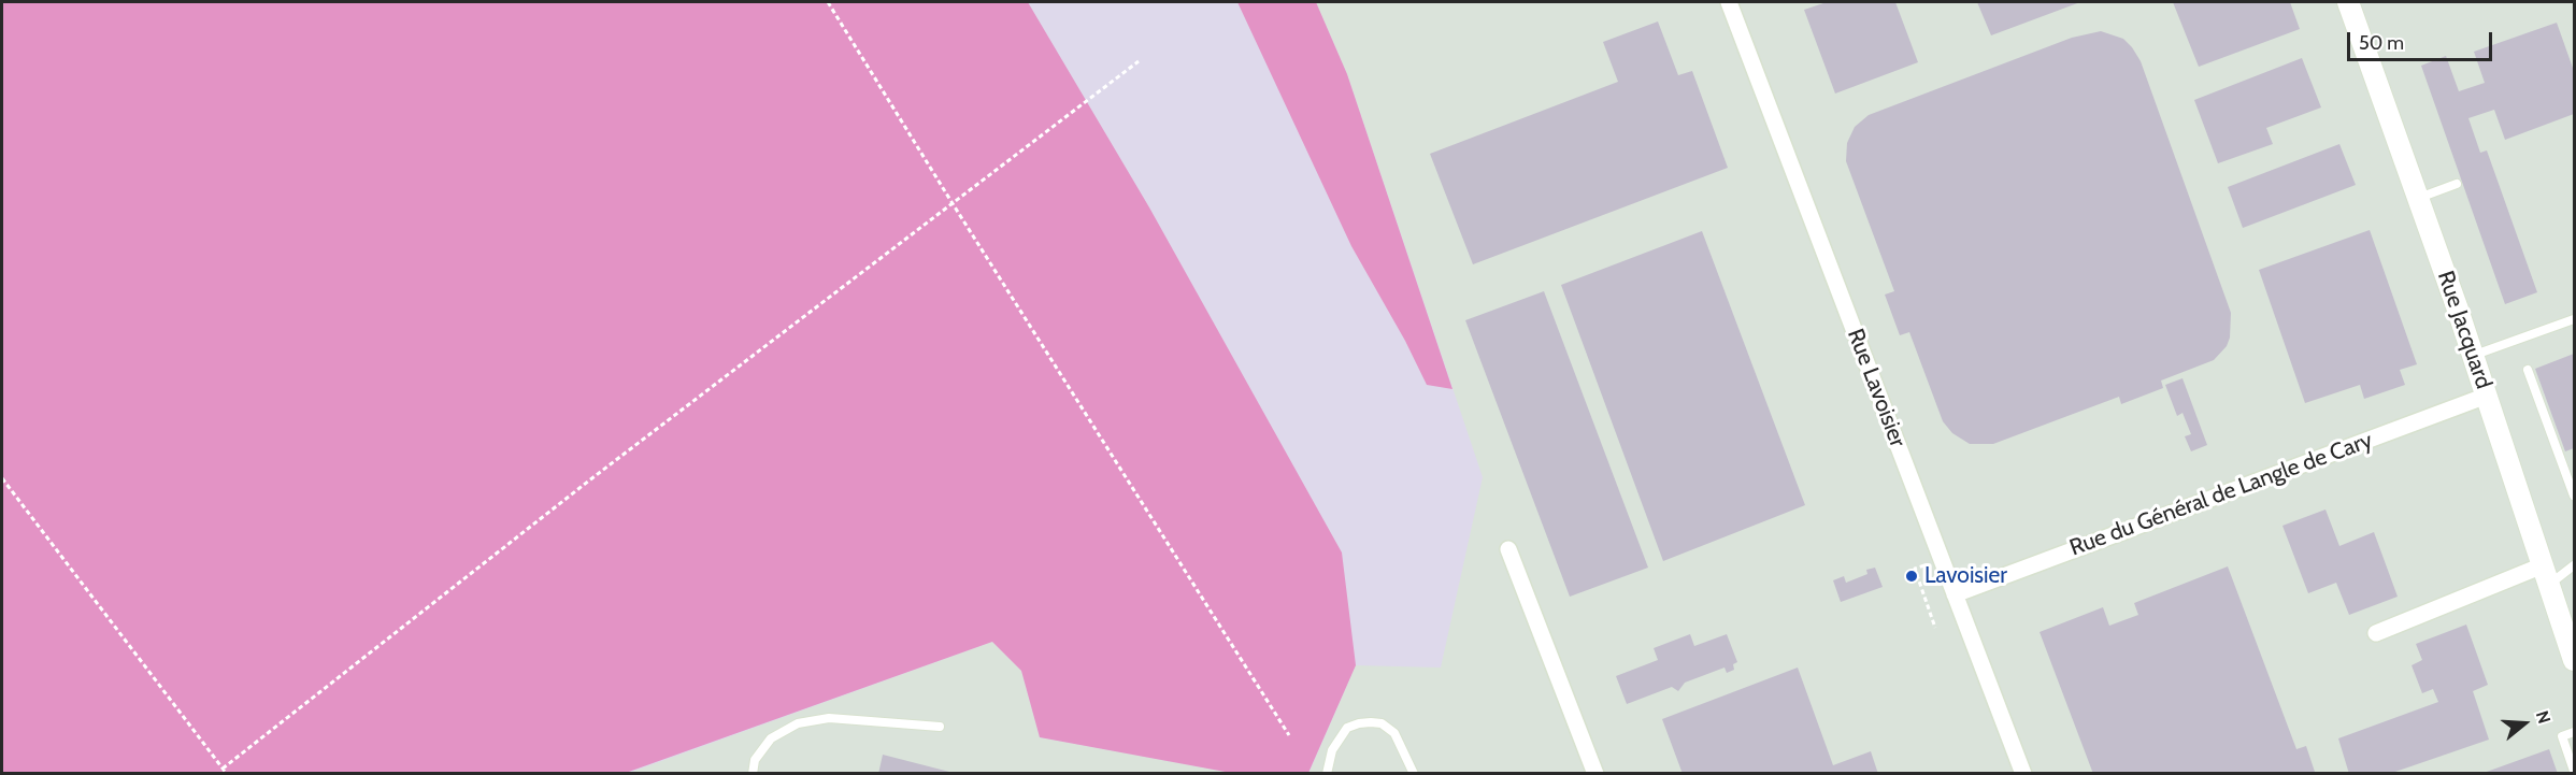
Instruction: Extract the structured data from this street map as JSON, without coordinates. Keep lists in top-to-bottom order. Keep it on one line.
{"streets":{"street":["Rue Jacquard","Rue Lavoisier","Rue du Général de Langle de Cary"]},"crossings":[["Rue Jacquard","Rue du Général de Langle de Cary"],["Rue Lavoisier","Rue du Général de Langle de Cary"]],"places":["Lavoisier"],"scale_bar":"50 m","north":"right"}
